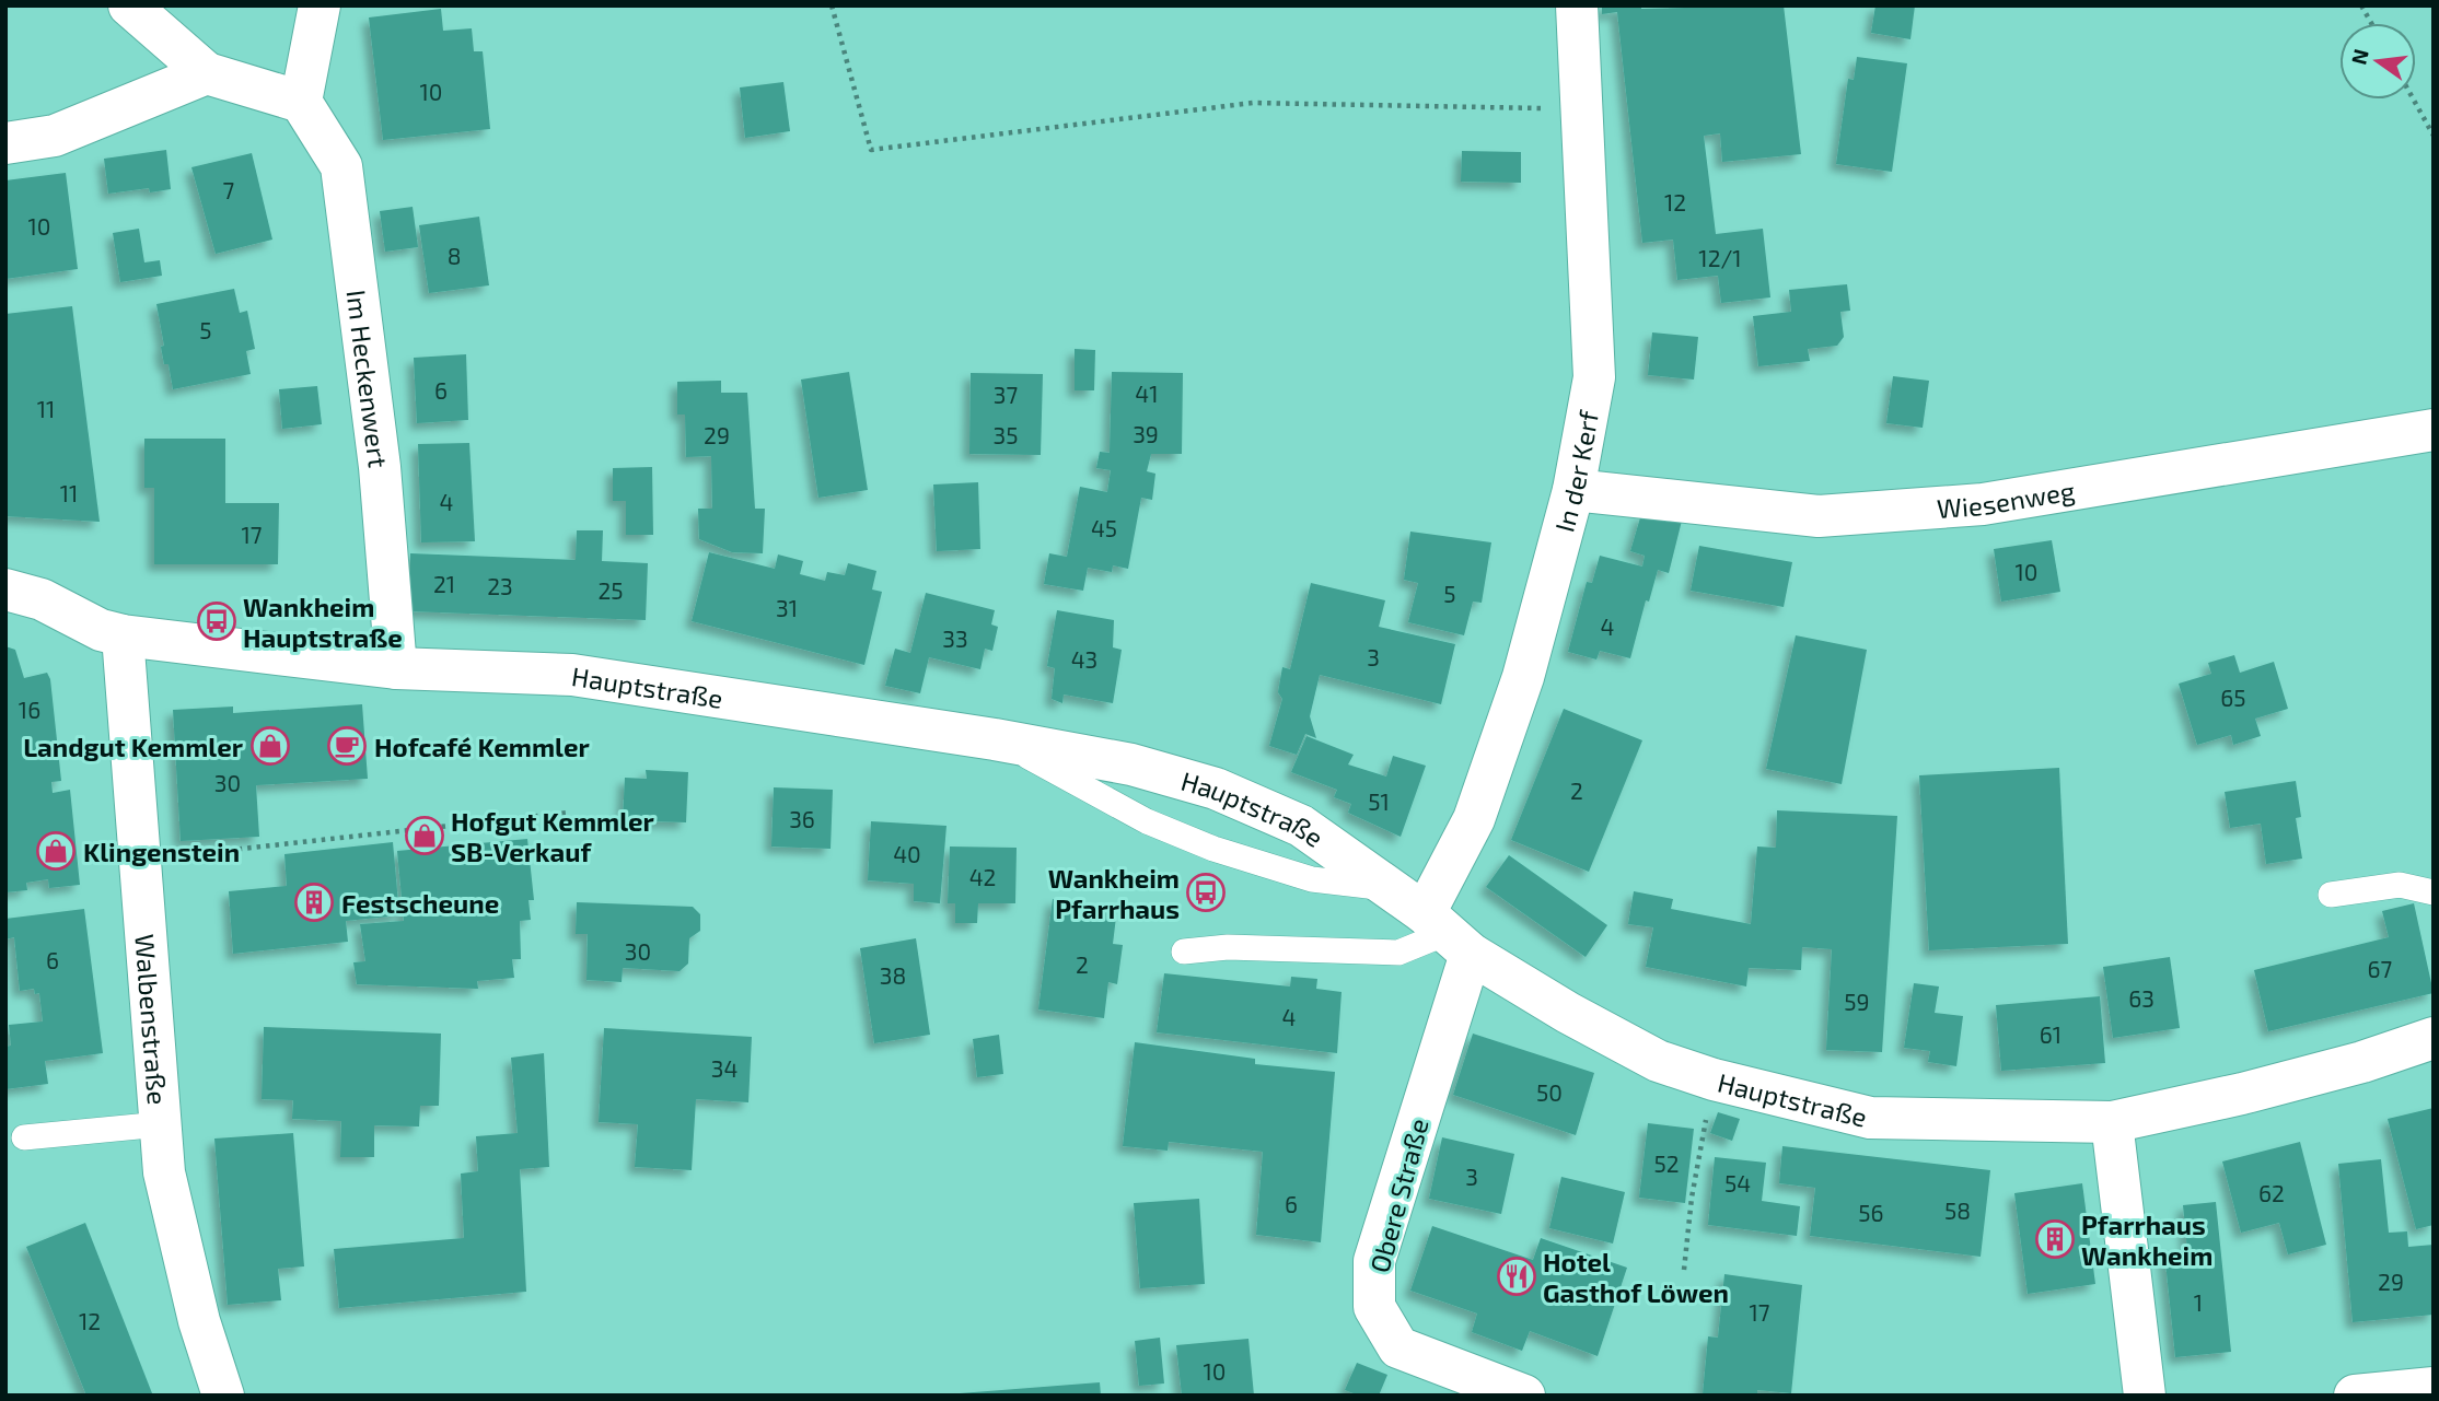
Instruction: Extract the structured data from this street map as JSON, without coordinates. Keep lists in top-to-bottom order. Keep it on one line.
{"streets":{"street":["Im Heckenwert","In der Kerf","Wiesenweg","Hauptstraße","Walbenstraße","Obere Straße"]},"crossings":[["Im Heckenwert","Hauptstraße"],["In der Kerf","Wiesenweg"],["In der Kerf","Hauptstraße"],["In der Kerf","Obere Straße"],["Hauptstraße","Walbenstraße"],["Hauptstraße","Obere Straße"]],"places":{"bus stop":["Wankheim Hauptstraße","Wankheim Pfarrhaus"],"shop":["Landgut Kemmler","Hofgut Kemmler SB-Verkauf","Klingenstein"],"cafe":["Hofcafé Kemmler"],"building":["Festscheune","Pfarrhaus Wankheim"],"restaurant":["Hotel Gasthof Löwen"]},"house_numbers":["10","7","12","10","8","12/1","5","6","41","37","11","39","29","35","11","4","45","17","10","21","23","25","5","31","4","33","3","43","65","16","30","2","51","36","40","42","30","6","2","67","38","63","59","4","61","34","50","52","3","54","62","6","58","56","29","1","17","12","10"],"north":"left"}
